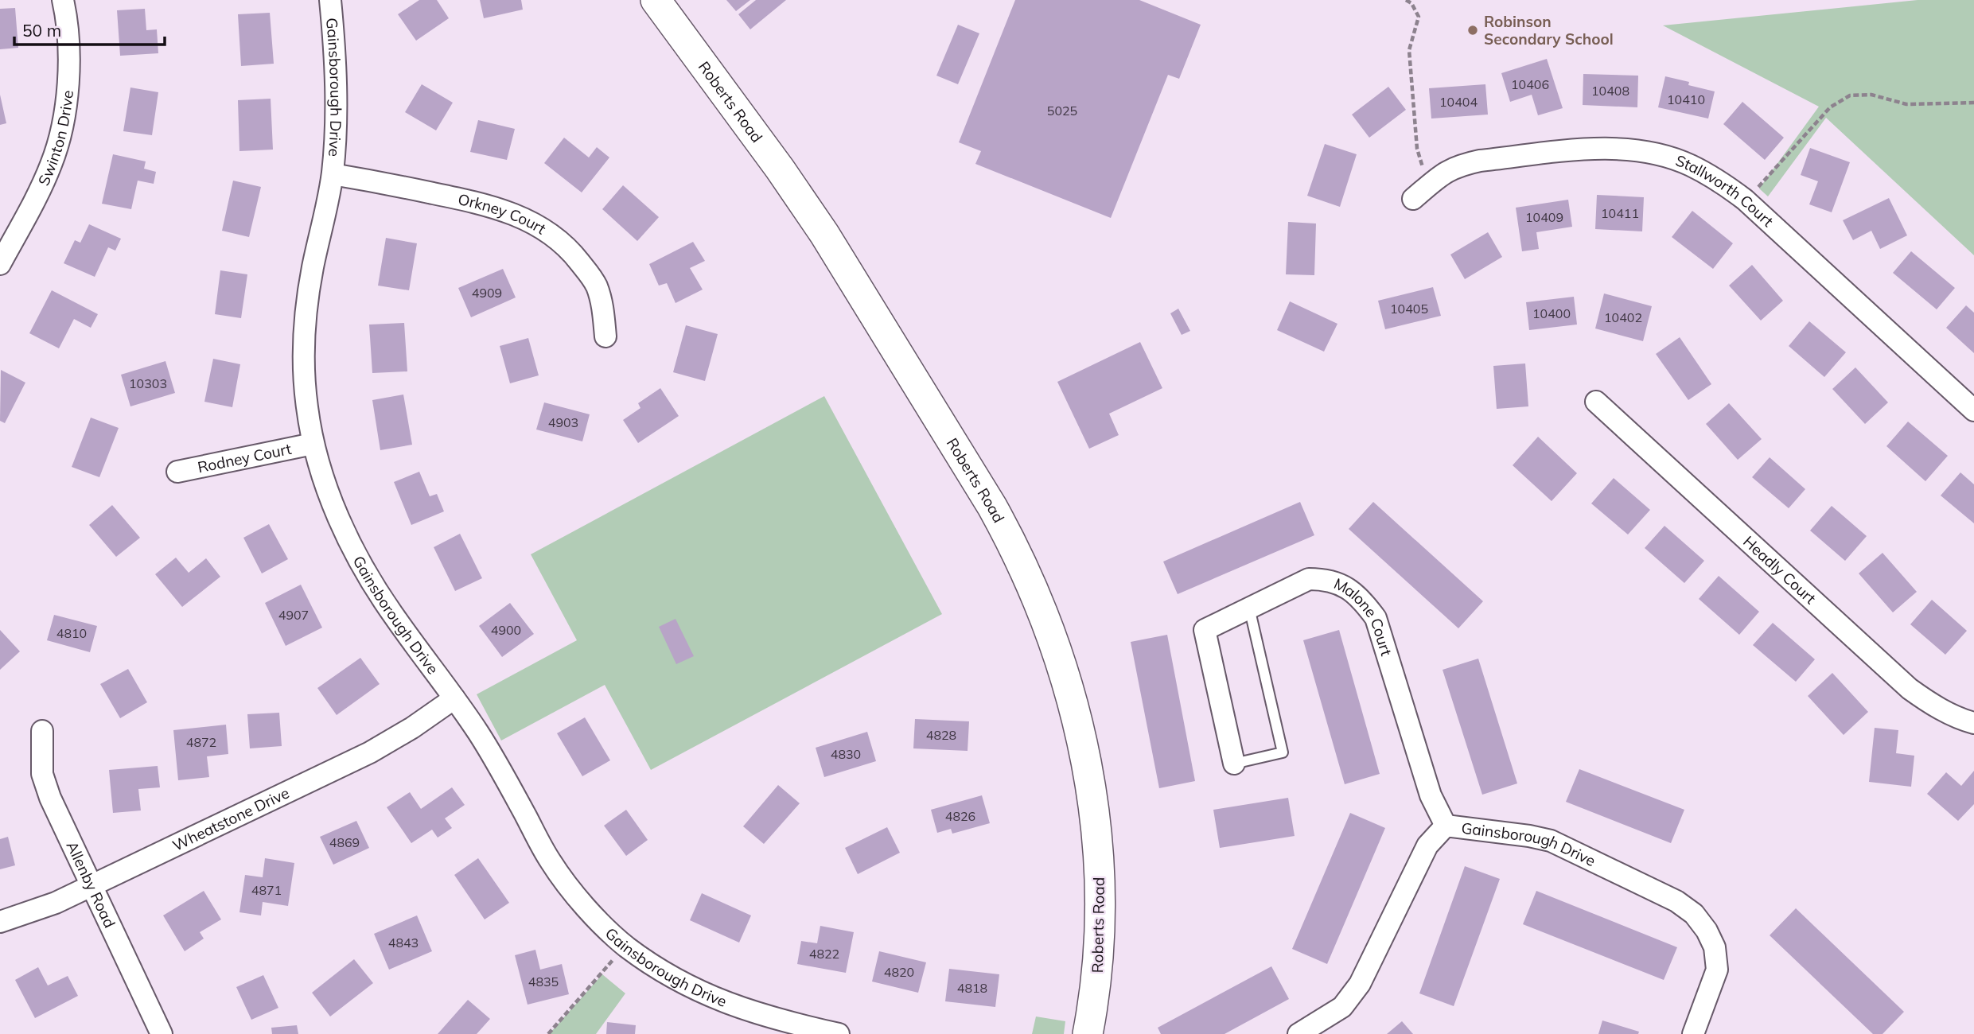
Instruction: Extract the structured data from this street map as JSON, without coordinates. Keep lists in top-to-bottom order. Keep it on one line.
{"streets":{"main road":["Roberts Road"],"street":["Gainsborough Drive","Swinton Drive","Stallworth Court","Orkney Court","Rodney Court","Headly Court","Malone Court","Wheatstone Drive","Allenby Road"]},"crossings":[["Gainsborough Drive","Orkney Court"],["Gainsborough Drive","Rodney Court"],["Gainsborough Drive","Malone Court"],["Gainsborough Drive","Wheatstone Drive"],["Wheatstone Drive","Allenby Road"]],"places":["Robinson Secondary School"],"house_numbers":["10406","10408","10410","10404","5025","10411","10409","4909","10405","10400","10402","10303","4903","4907","4900","4810","4828","4872","4830","4826","4869","4871","4843","4822","4820","4835","4818"],"scale_bar":"50 m"}
